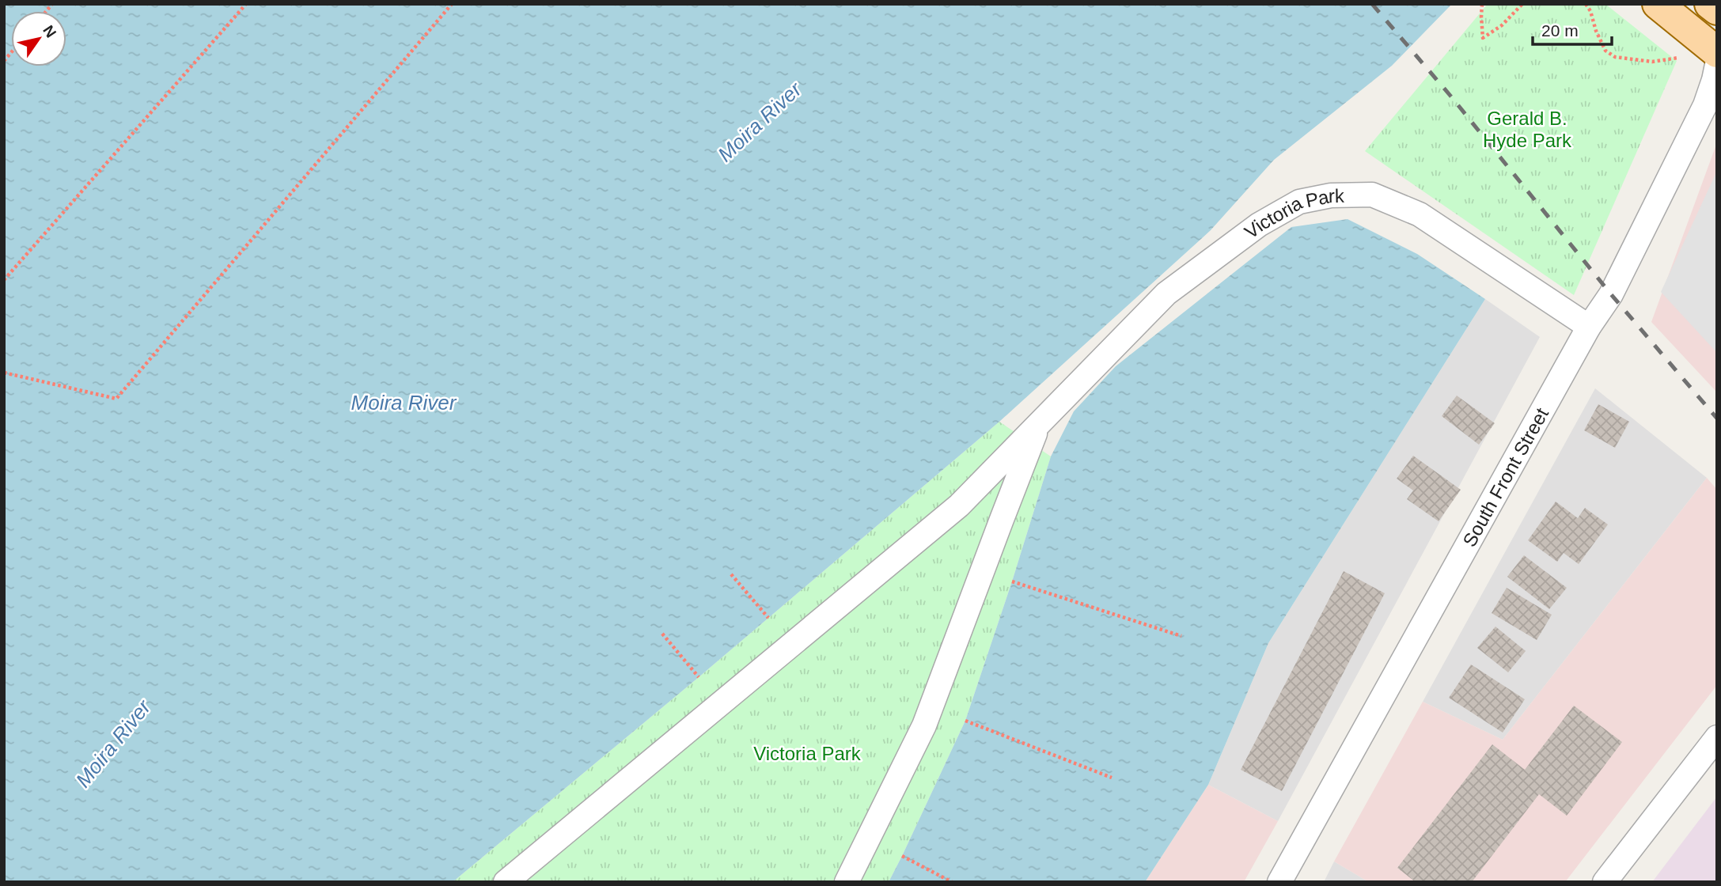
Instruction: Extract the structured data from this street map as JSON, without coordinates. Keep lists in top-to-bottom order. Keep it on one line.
{"streets":{"street":["Victoria Park","South Front Street"]},"crossings":[["Victoria Park","South Front Street"]],"water":["Moira River"],"parks":["Gerald B. Hyde Park","Victoria Park"],"scale_bar":"20 m","north":"top right"}
